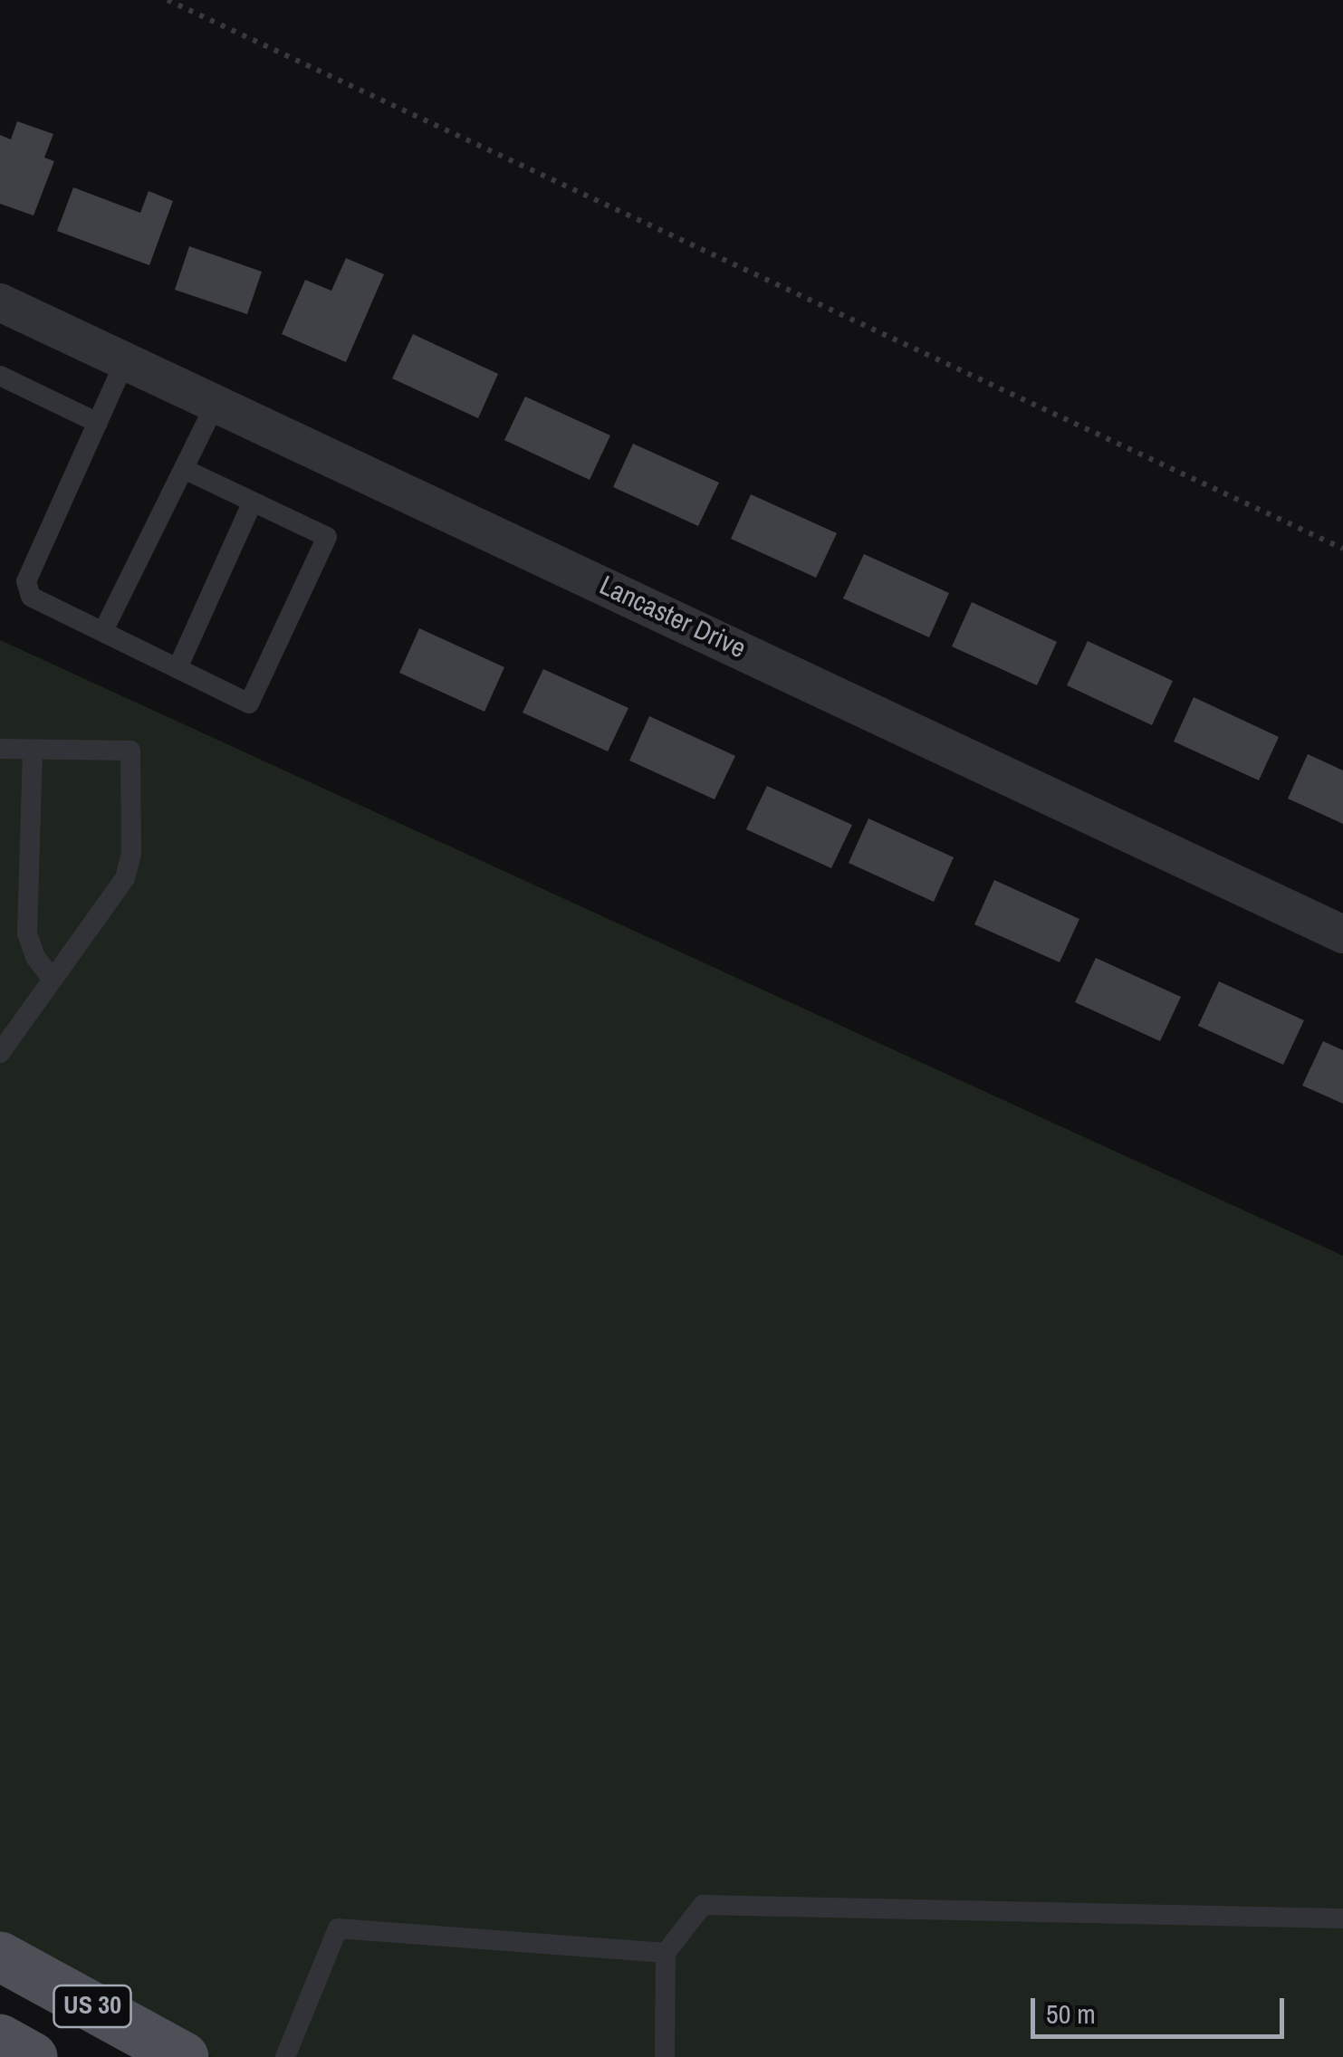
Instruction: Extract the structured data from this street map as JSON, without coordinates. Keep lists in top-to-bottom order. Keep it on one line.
{"streets":{"main road":["US 30"],"street":["Lancaster Drive"]},"scale_bar":"50 m"}
